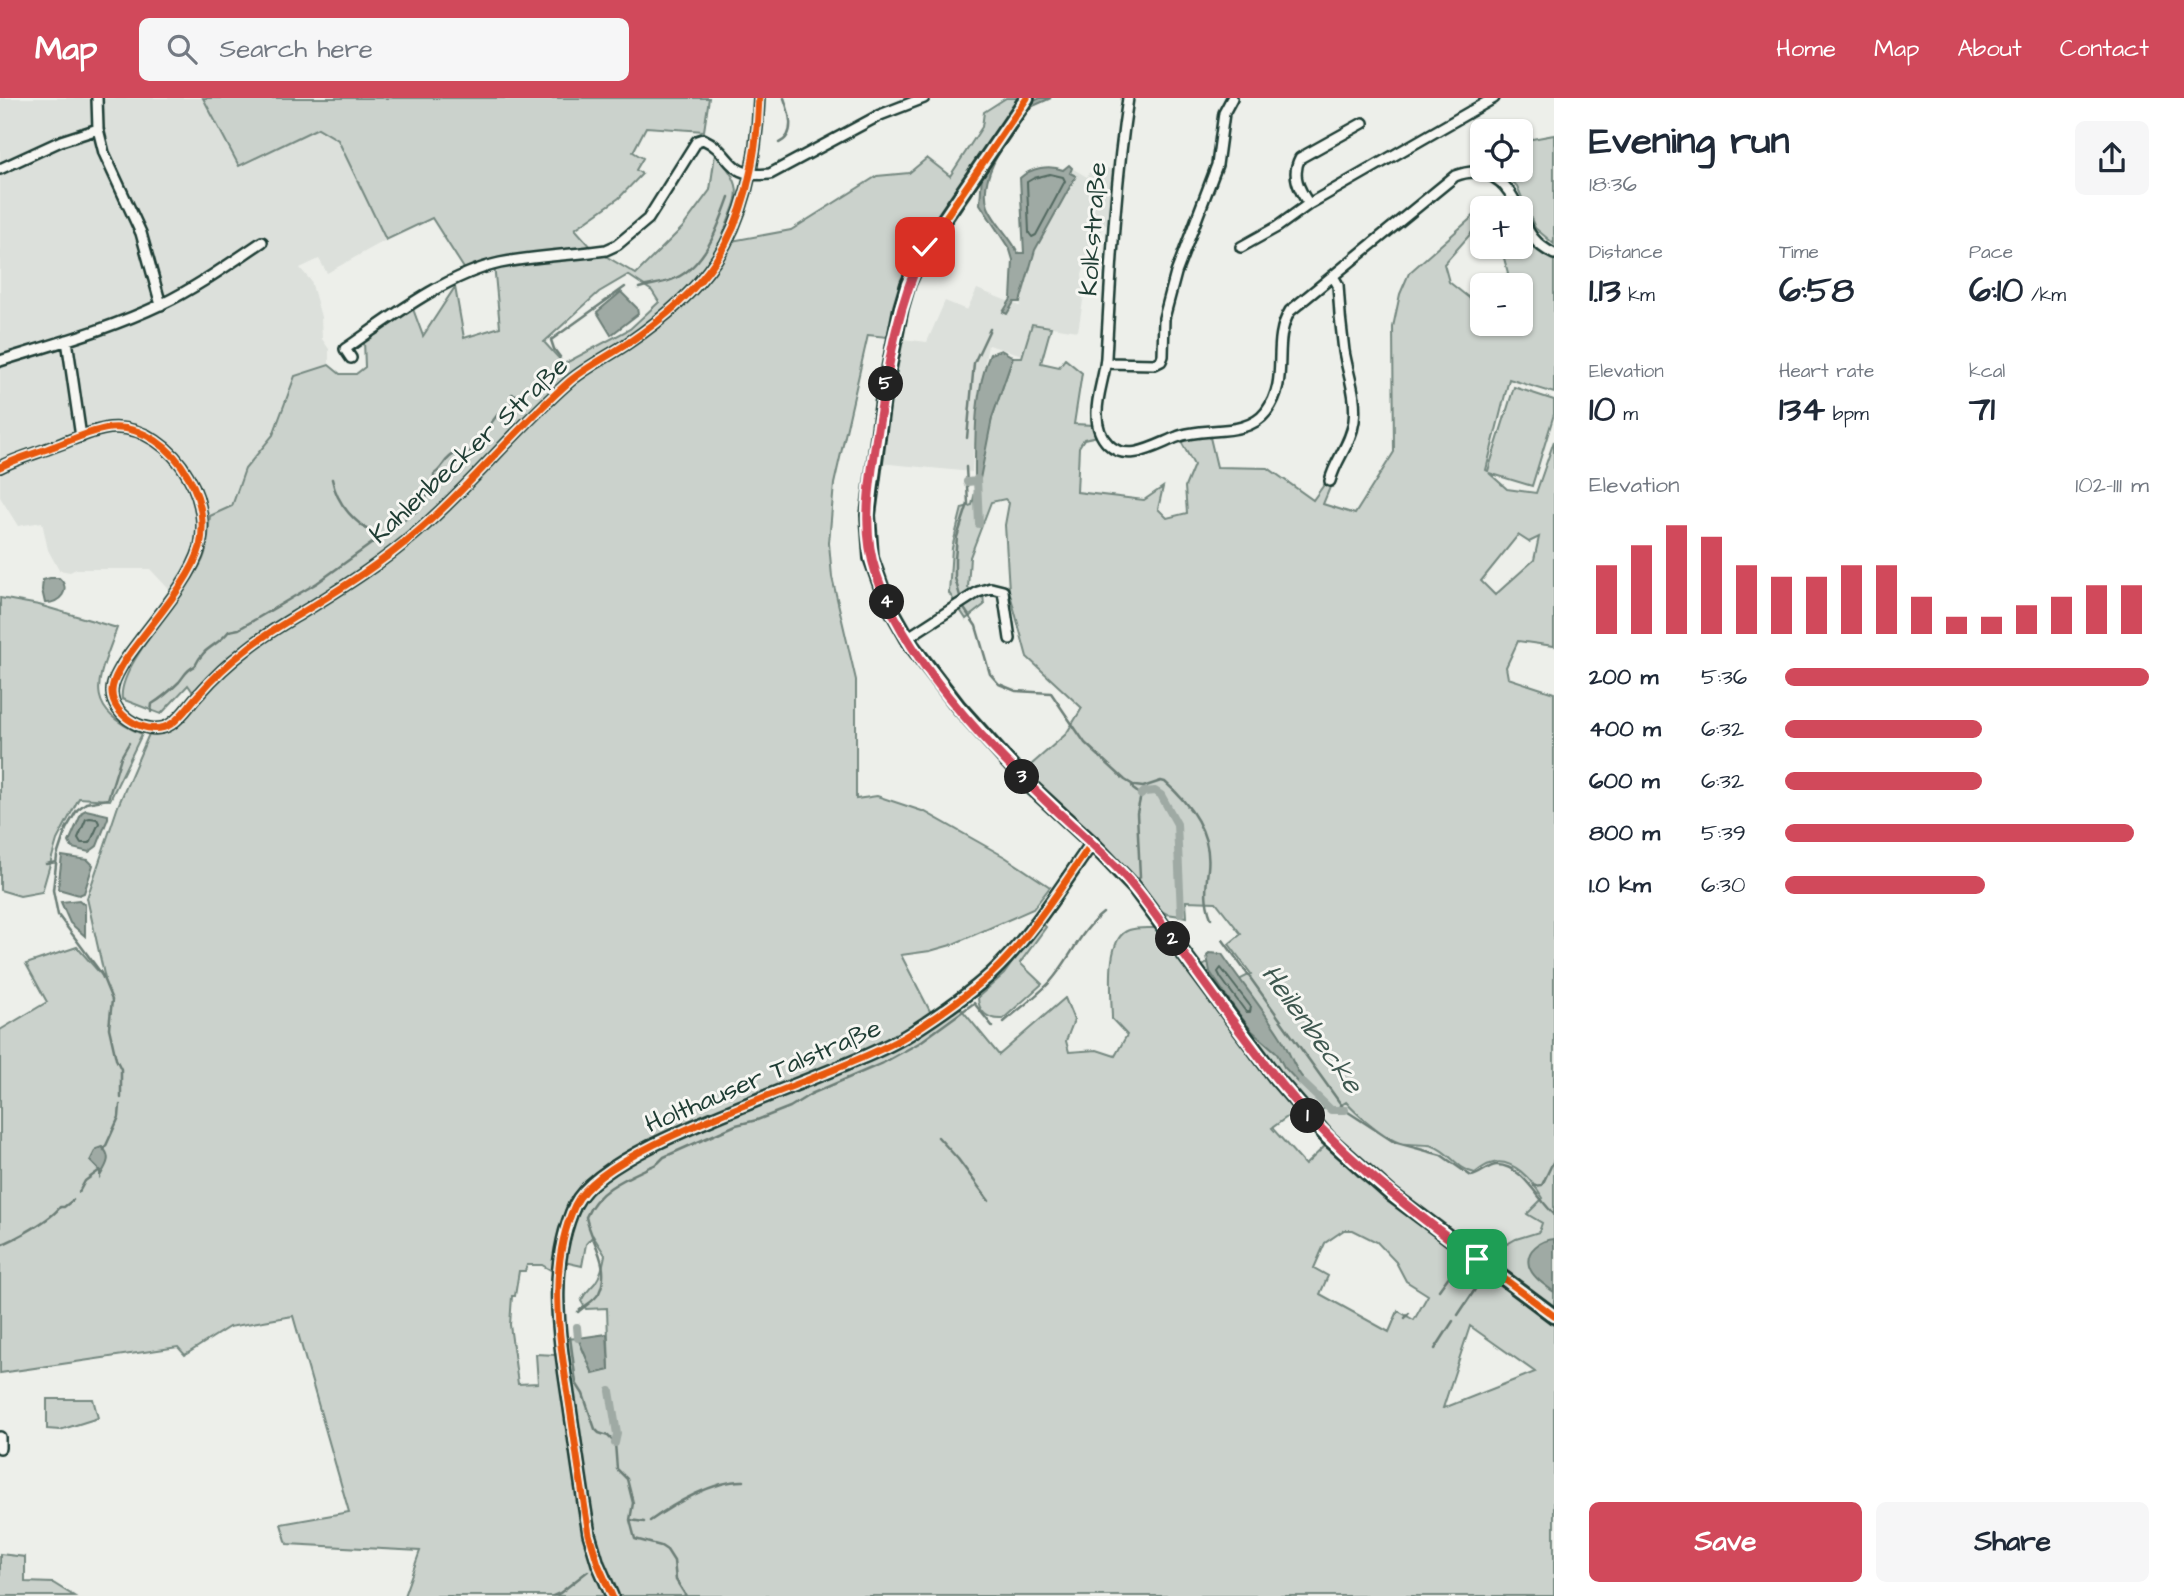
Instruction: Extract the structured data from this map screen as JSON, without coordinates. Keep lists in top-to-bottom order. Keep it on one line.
{"streets":{"street":["Kolkstraße","Kahlenbecker Straße","Holthauser Talstraße"]},"water":["Heilenbecke"],"page":{"header":"Map","search":"Search here","nav":["Home","Map","About","Contact"],"heading":["Evening run","18:36"],"map_buttons":["+","−"],"stats":[["Distance","1.13 km"],["Time","6:58"],["Pace","6:10 /km"],["Elevation","10 m"],["Heart rate","134 bpm"],["kcal","71"]],"pins":["5","4","3","2","1"],"chart":["Elevation","102–111 m"],"list":[{"name":"200 m","note":"5:36"},{"name":"400 m","note":"6:32"},{"name":"600 m","note":"6:32"},{"name":"800 m","note":"5:39"},{"name":"1.0 km","note":"6:30"}],"buttons":["Save","Share"]}}
